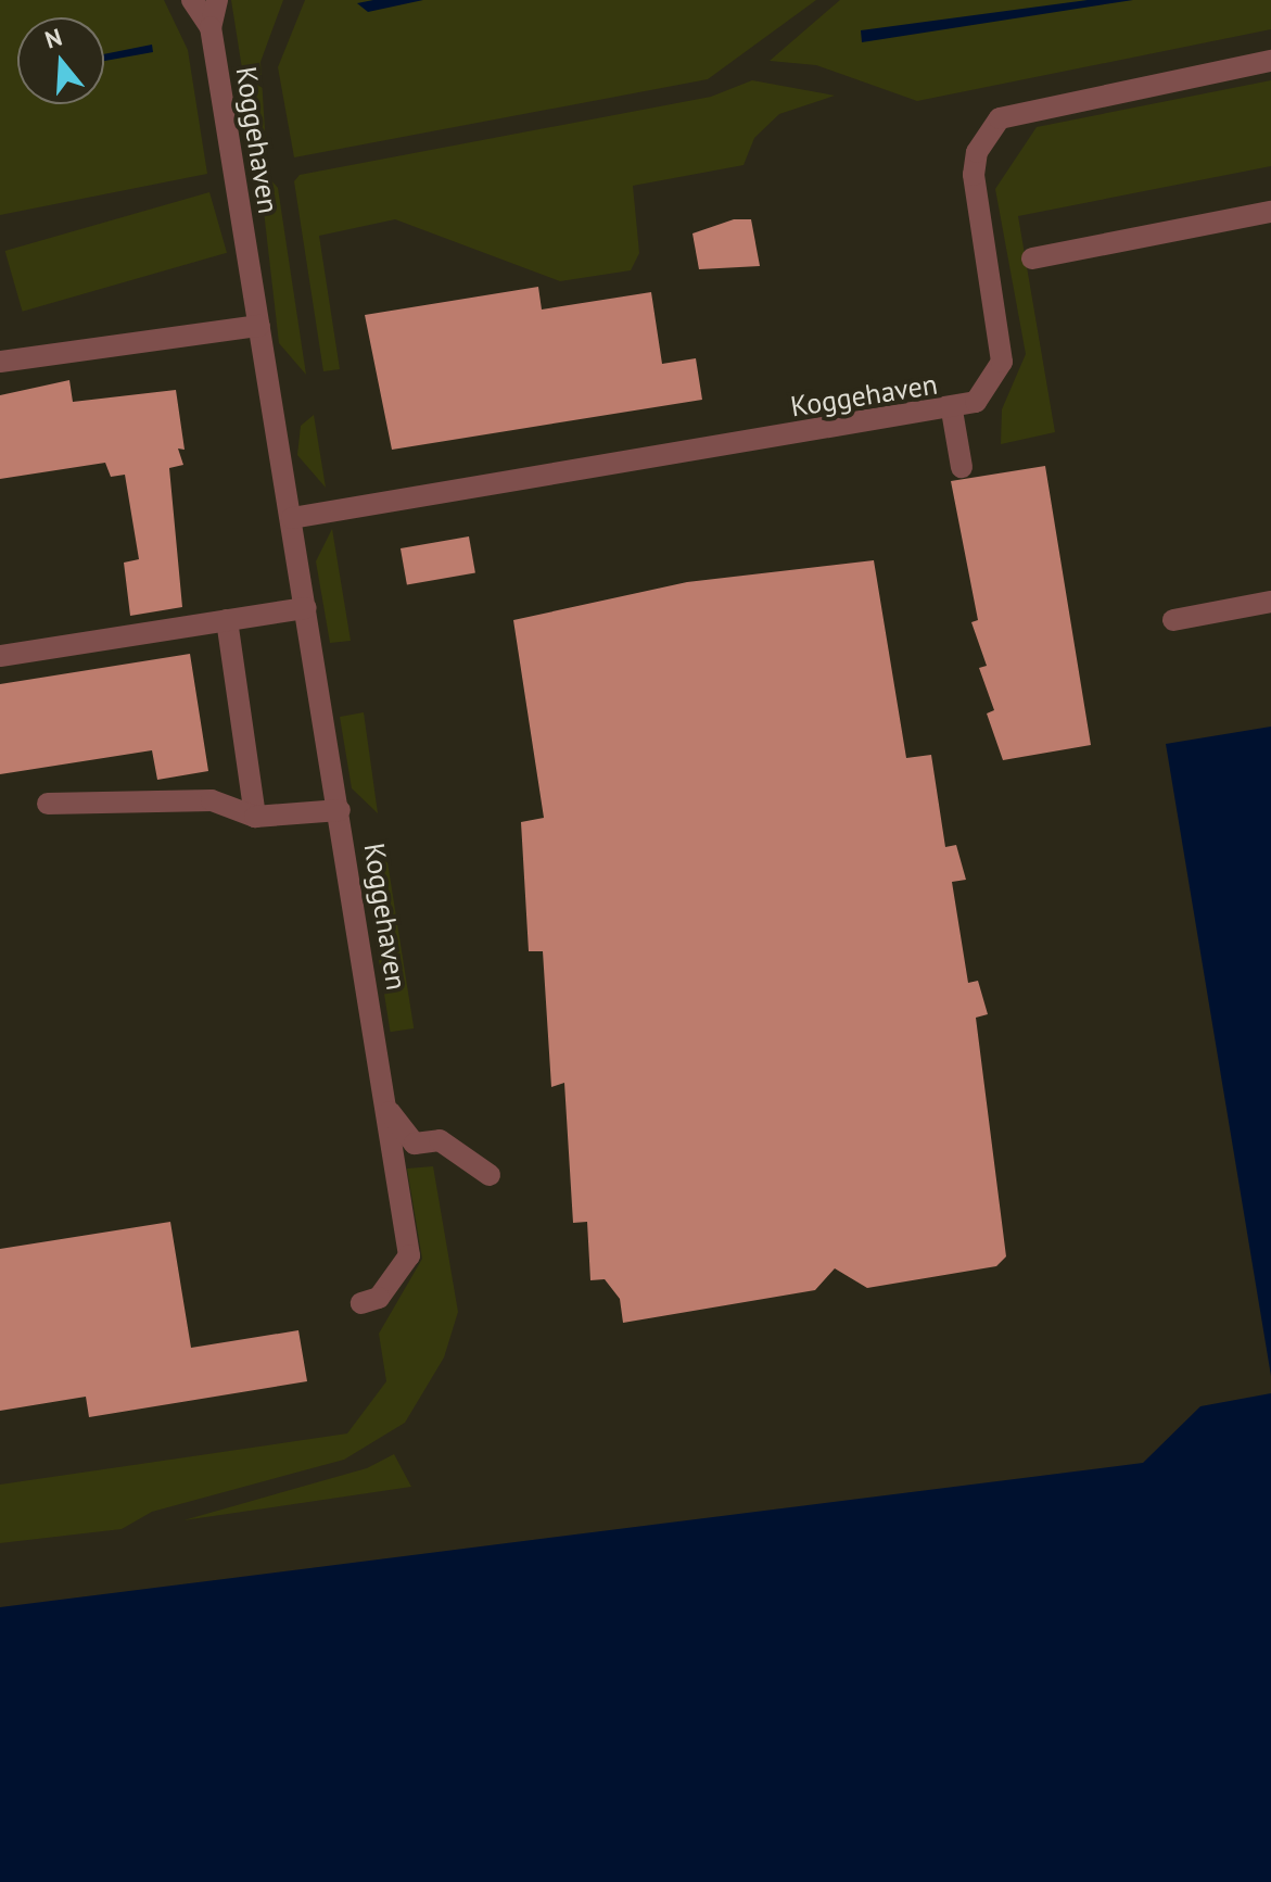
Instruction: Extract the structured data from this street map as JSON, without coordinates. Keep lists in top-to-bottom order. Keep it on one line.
{"streets":{"street":["Koggehaven"]},"north":"top"}
